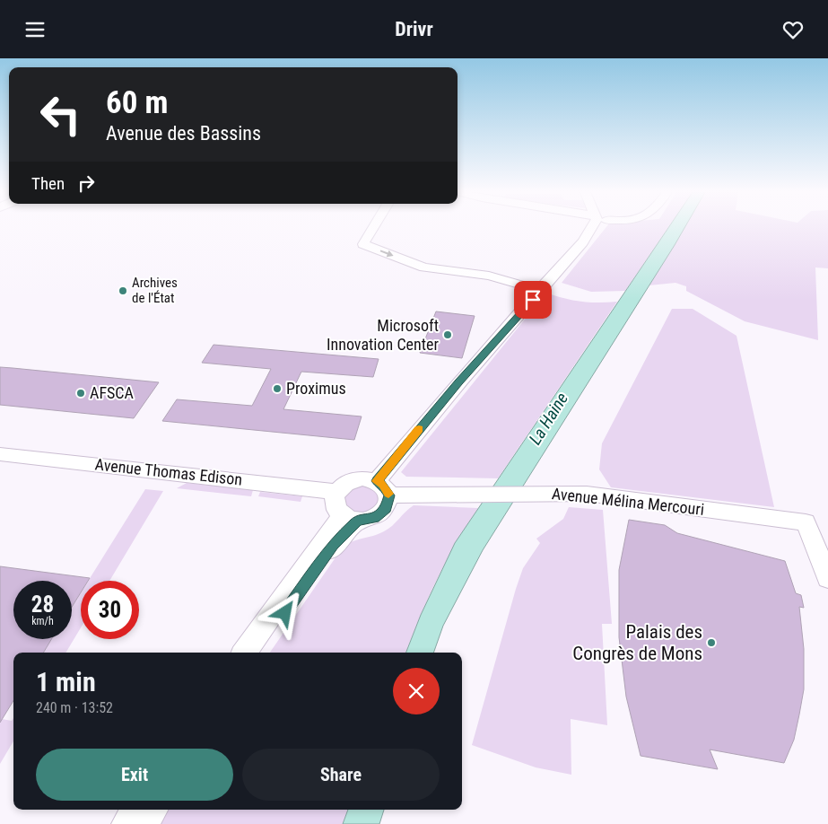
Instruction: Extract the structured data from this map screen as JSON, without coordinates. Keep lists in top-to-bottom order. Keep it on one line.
{"streets":{"street":["Avenue Thomas Edison","Avenue Mélina Mercouri"]},"crossings":[["Avenue Thomas Edison","Avenue Mélina Mercouri"]],"water":["La Haine"],"places":["Archives de l'État","Microsoft Innovation Center","Proximus","AFSCA","Palais des Congrès de Mons"],"page":{"header":"Drivr","turn":["60 m","Avenue des Bassins"],"then":"Then","speed":"28 km/h","limit":"30","heading":["1 min","240 m · 13:52"],"buttons":["Exit","Share"]}}
